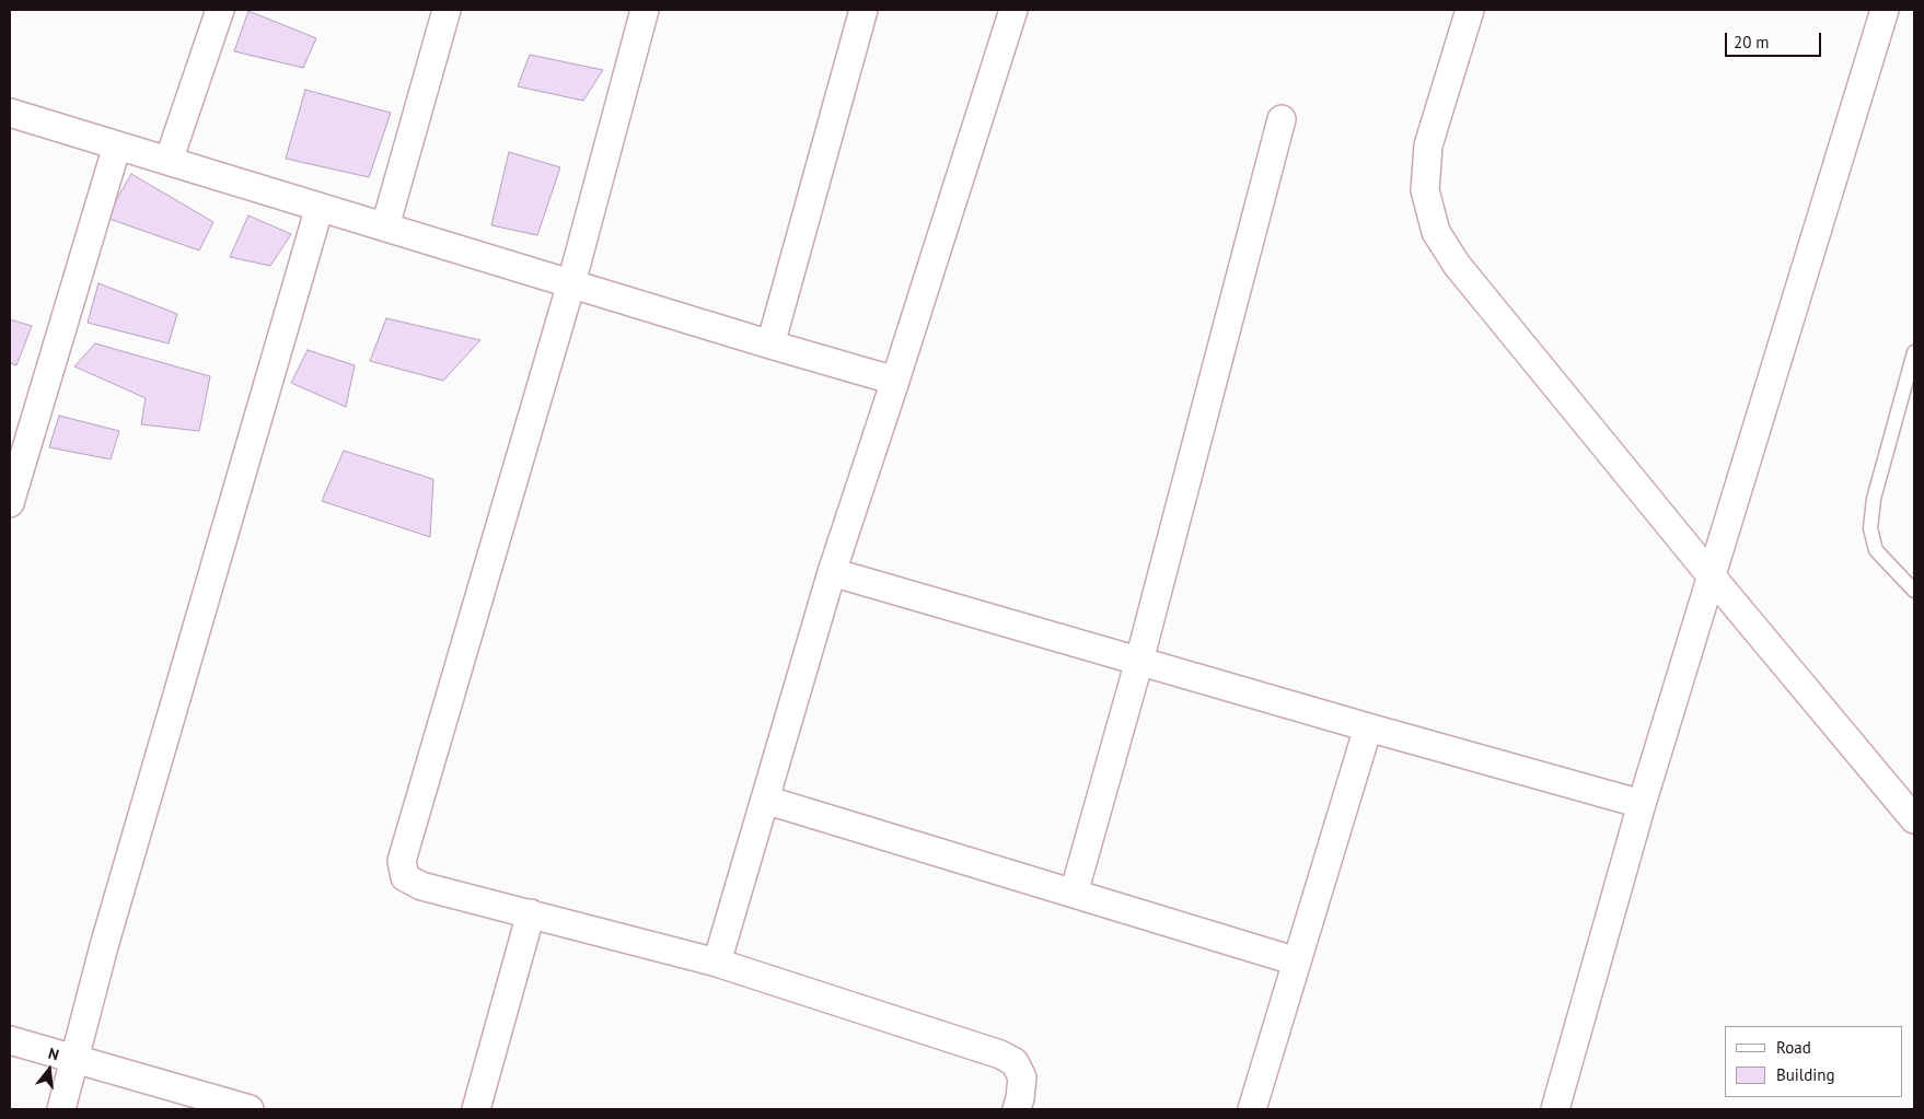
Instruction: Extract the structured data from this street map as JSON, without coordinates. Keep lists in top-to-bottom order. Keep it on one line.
{"legend":["Road","Building"],"scale_bar":"20 m","north":"top"}
